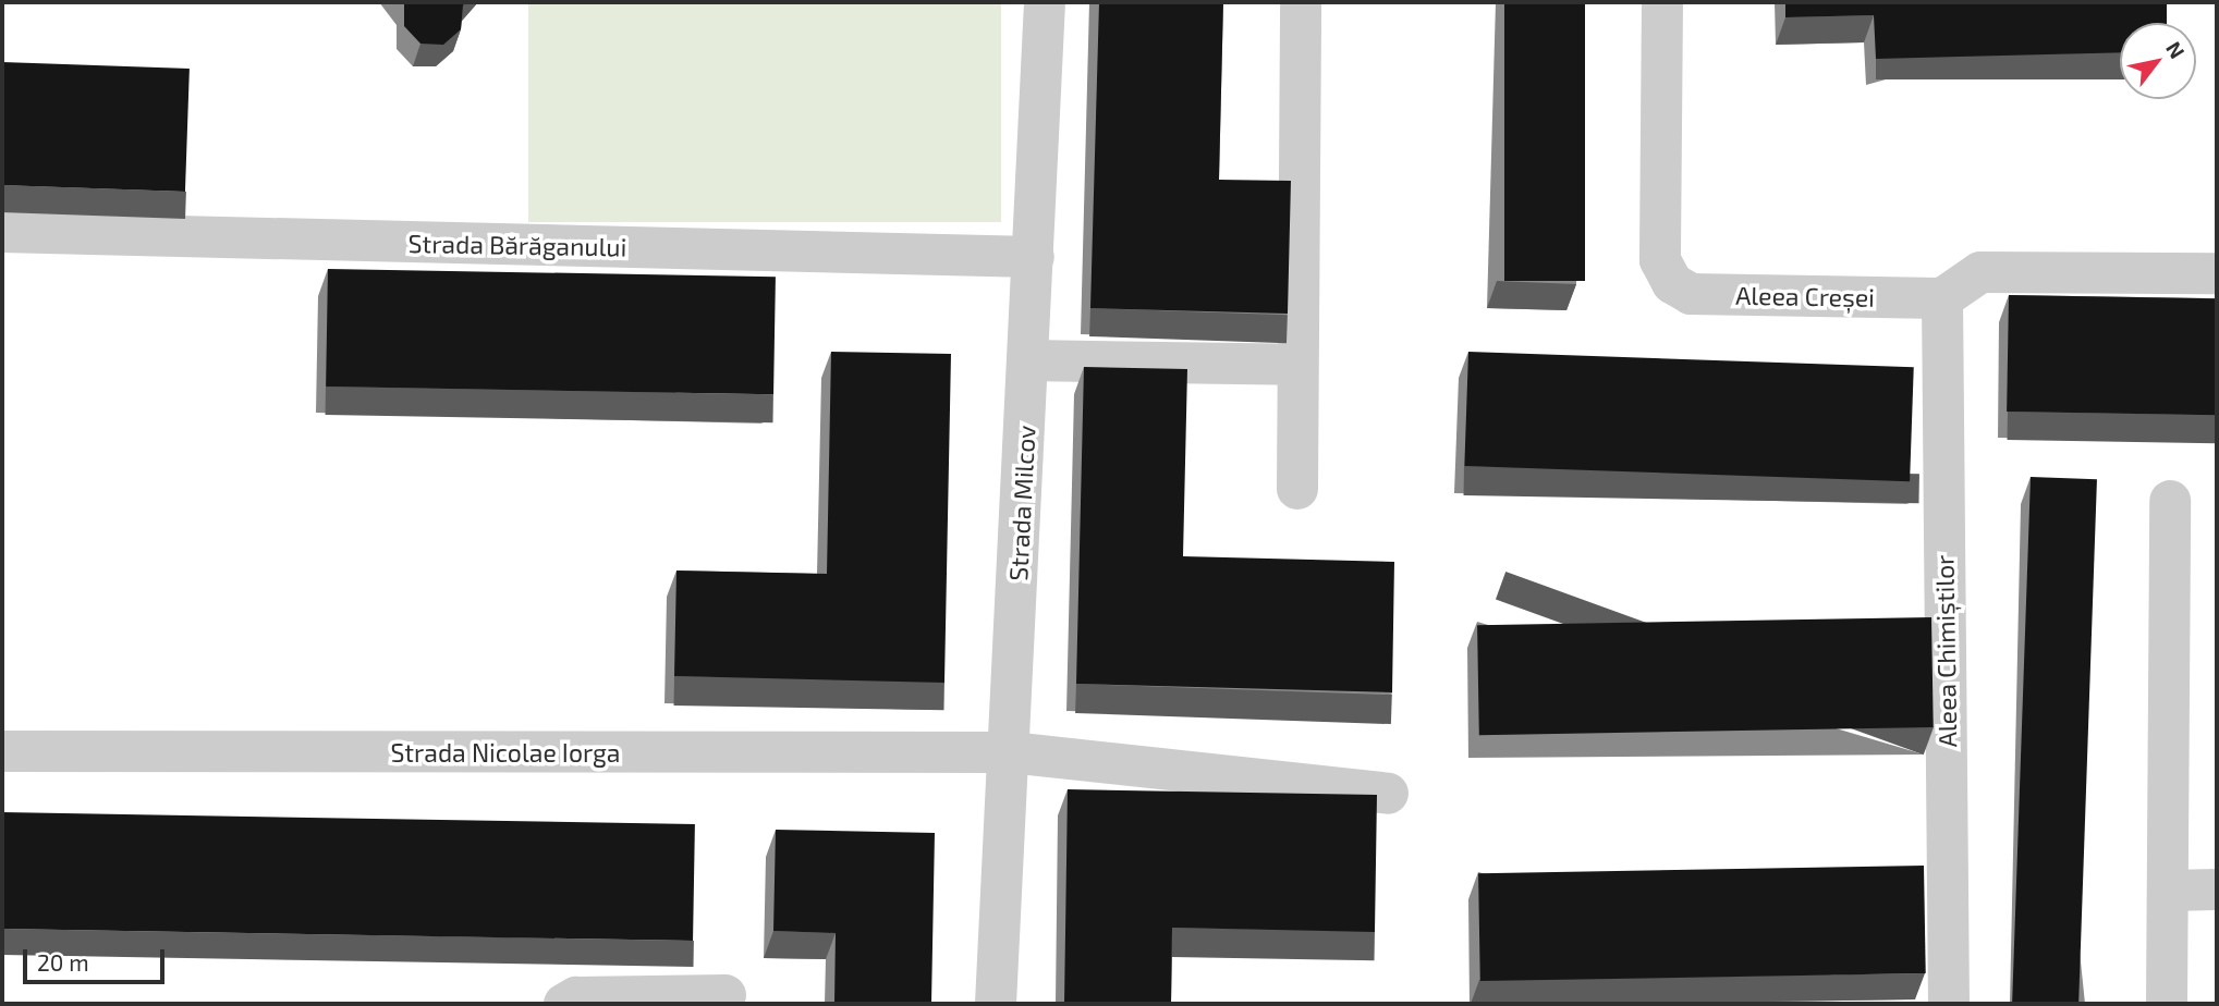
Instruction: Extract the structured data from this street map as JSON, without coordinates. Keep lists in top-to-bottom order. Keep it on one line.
{"streets":{"street":["Strada Bărăganului","Aleea Creșei","Strada Milcov","Aleea Chimiștilor","Strada Nicolae Iorga"]},"crossings":[["Strada Bărăganului","Strada Milcov"],["Aleea Creșei","Aleea Chimiștilor"],["Strada Milcov","Strada Nicolae Iorga"]],"scale_bar":"20 m","north":"top right"}
